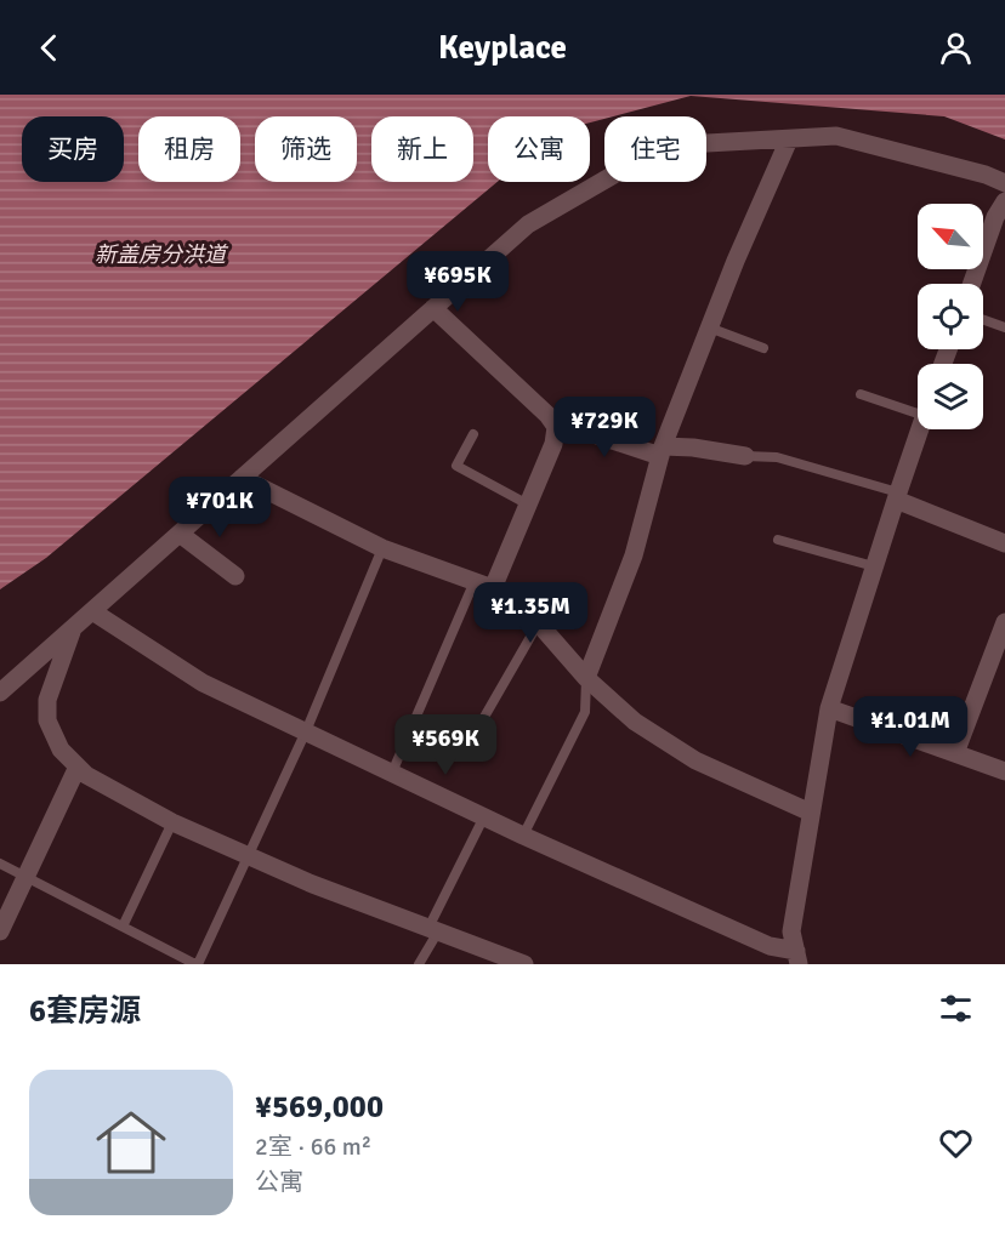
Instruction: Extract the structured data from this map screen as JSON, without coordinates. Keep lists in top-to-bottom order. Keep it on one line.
{"water":["新盖房分洪道"],"north":"top left","page":{"header":"Keyplace","chip":["买房","租房","筛选","新上","公寓","住宅"],"price":["¥695K","¥729K","¥701K","¥1.35M","¥1.01M","¥569K"],"heading":"6套房源","list":[{"name":"¥569,000","note":"2室 · 66 m² · 公寓"}]}}
